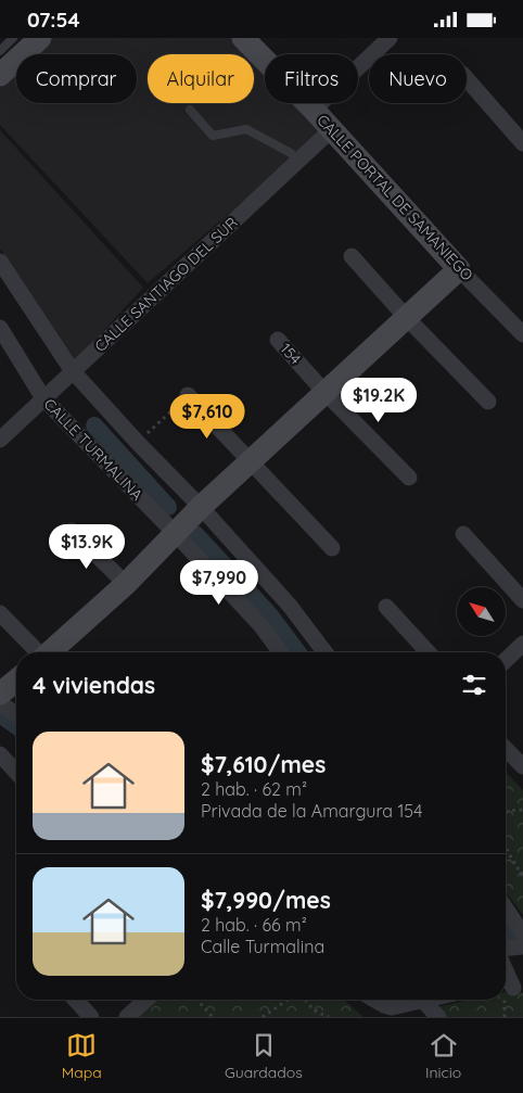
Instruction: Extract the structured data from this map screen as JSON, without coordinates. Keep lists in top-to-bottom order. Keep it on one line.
{"streets":{"street":["CALLE PORTAL DE SAMANIEGO","CALLE SANTIAGO DEL SUR","154","CALLE TURMALINA"]},"crossings":[["CALLE PORTAL DE SAMANIEGO","CALLE SANTIAGO DEL SUR"],["CALLE SANTIAGO DEL SUR","CALLE TURMALINA"]],"north":"top left","page":{"status":"07:54","chip":["Comprar","Alquilar","Filtros","Nuevo"],"price":["$19.2K","$7,610","$13.9K","$7,990"],"heading":"4 viviendas","list":[{"name":"$7,610/mes","note":"2 hab. · 62 m² · Privada de la Amargura 154"},{"name":"$7,990/mes","note":"2 hab. · 66 m² · Calle Turmalina"}],"tabs":["Mapa","Guardados","Inicio"]}}
